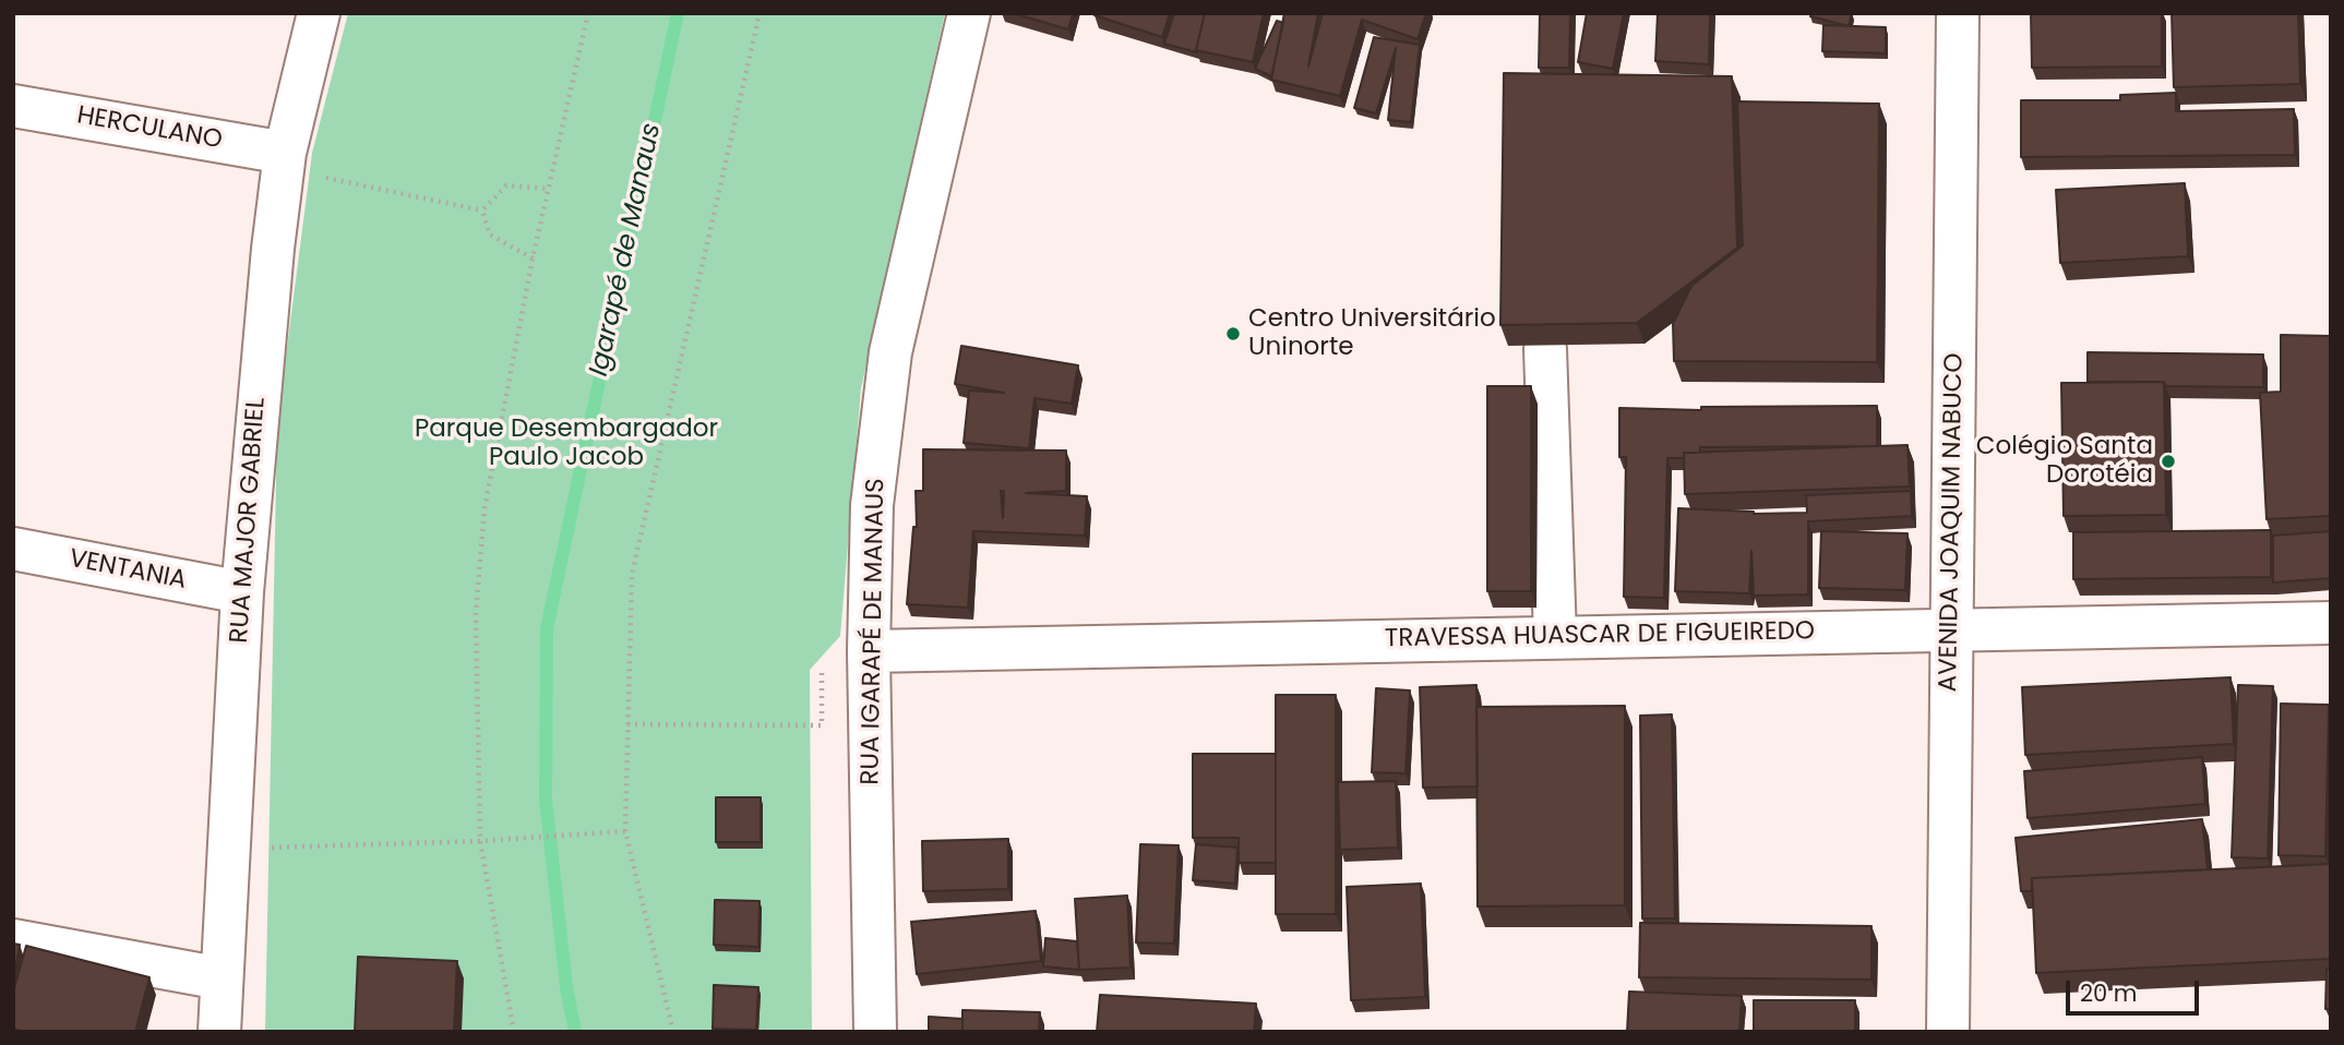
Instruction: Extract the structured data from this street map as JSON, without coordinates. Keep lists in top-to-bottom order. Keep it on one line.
{"streets":{"street":["HERCULANO","RUA MAJOR GABRIEL","AVENIDA JOAQUIM NABUCO","VENTANIA","RUA IGARAPÉ DE MANAUS","TRAVESSA HUASCAR DE FIGUEIREDO"]},"crossings":[["HERCULANO","RUA MAJOR GABRIEL"],["RUA MAJOR GABRIEL","VENTANIA"],["AVENIDA JOAQUIM NABUCO","TRAVESSA HUASCAR DE FIGUEIREDO"],["RUA IGARAPÉ DE MANAUS","TRAVESSA HUASCAR DE FIGUEIREDO"]],"water":["Igarapé de Manaus"],"parks":["Parque Desembargador Paulo Jacob"],"places":["Centro Universitário Uninorte","Colégio Santa Dorotéia"],"scale_bar":"20 m"}
